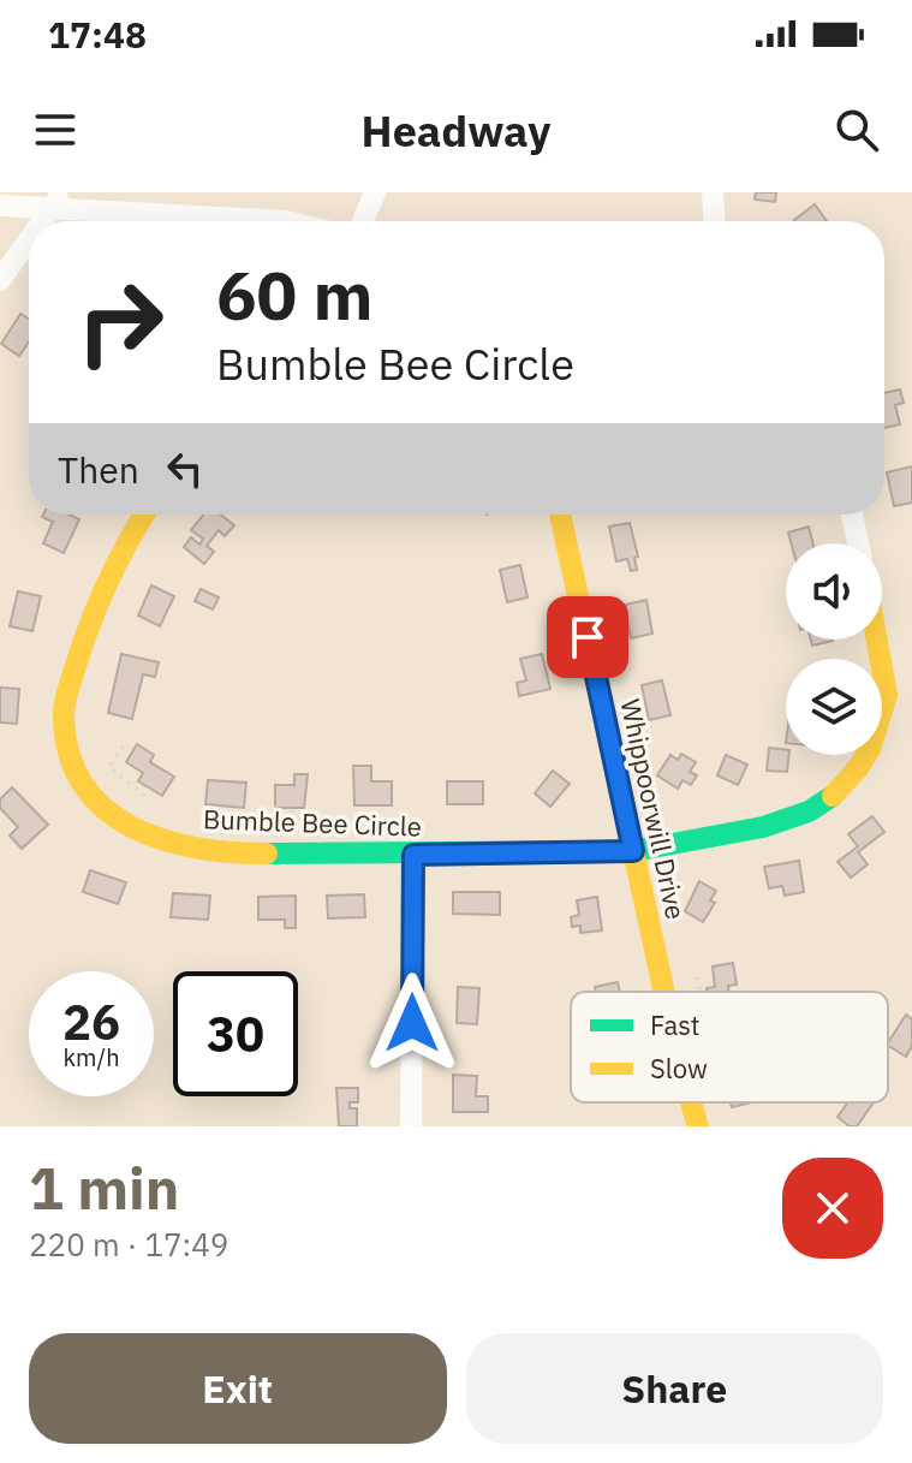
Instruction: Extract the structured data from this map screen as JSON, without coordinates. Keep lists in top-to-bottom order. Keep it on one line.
{"streets":{"street":["Whippoorwill Drive","Bumble Bee Circle"]},"crossings":[["Whippoorwill Drive","Bumble Bee Circle"]],"legend":["Fast","Slow"],"page":{"status":"17:48","header":"Headway","turn":["60 m","Bumble Bee Circle"],"then":"Then","speed":"26 km/h","limit":"30","heading":["1 min","220 m · 17:49"],"buttons":["Exit","Share"]}}
